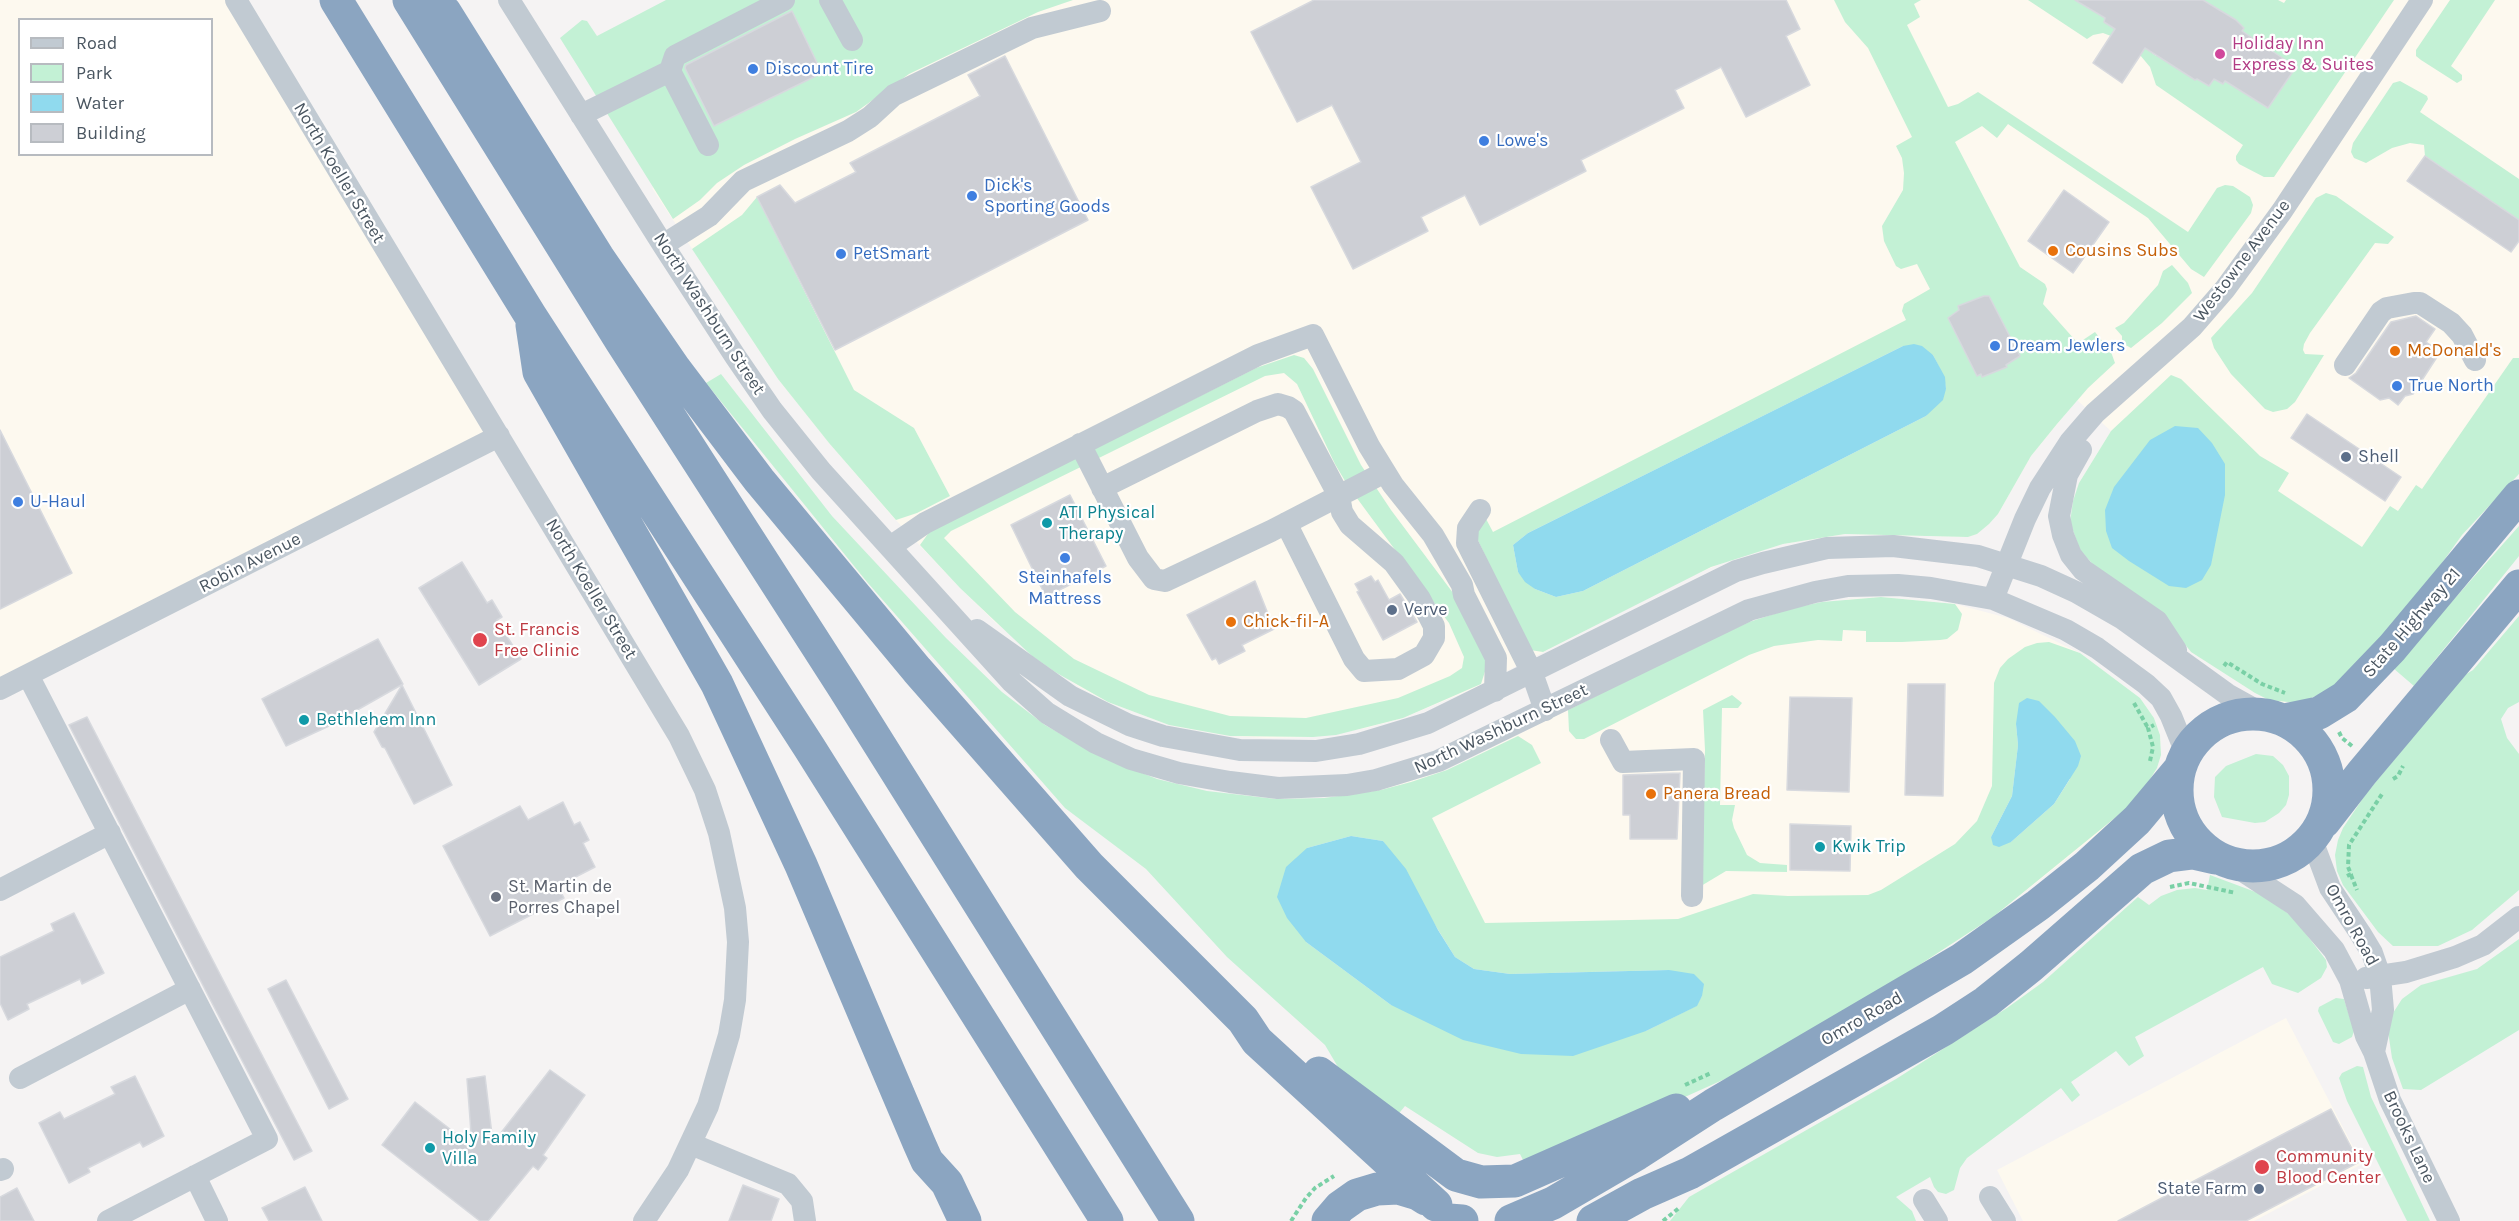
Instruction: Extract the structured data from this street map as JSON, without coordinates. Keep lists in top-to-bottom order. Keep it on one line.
{"streets":{"highway":["State Highway 21","Omro Road"],"street":["North Koeller Street","Westowne Avenue","North Washburn Street","Robin Avenue","Brooks Lane"]},"crossings":[["North Koeller Street","Robin Avenue"],["Westowne Avenue","North Washburn Street"],["State Highway 21","Omro Road"],["Omro Road","Brooks Lane"]],"places":["Holiday Inn Express & Suites","Discount Tire","Lowe's","Dick's Sporting Goods","Cousins Subs","PetSmart","Dream Jewlers","McDonald's","True North","Shell","U-Haul","ATI Physical Therapy","Steinhafels Mattress","Verve","Chick-fil-A","St. Francis Free Clinic","Bethlehem Inn","Panera Bread","Kwik Trip","St. Martin de Porres Chapel","Holy Family Villa","Community Blood Center","State Farm"],"legend":["Road","Park","Water","Building"]}
